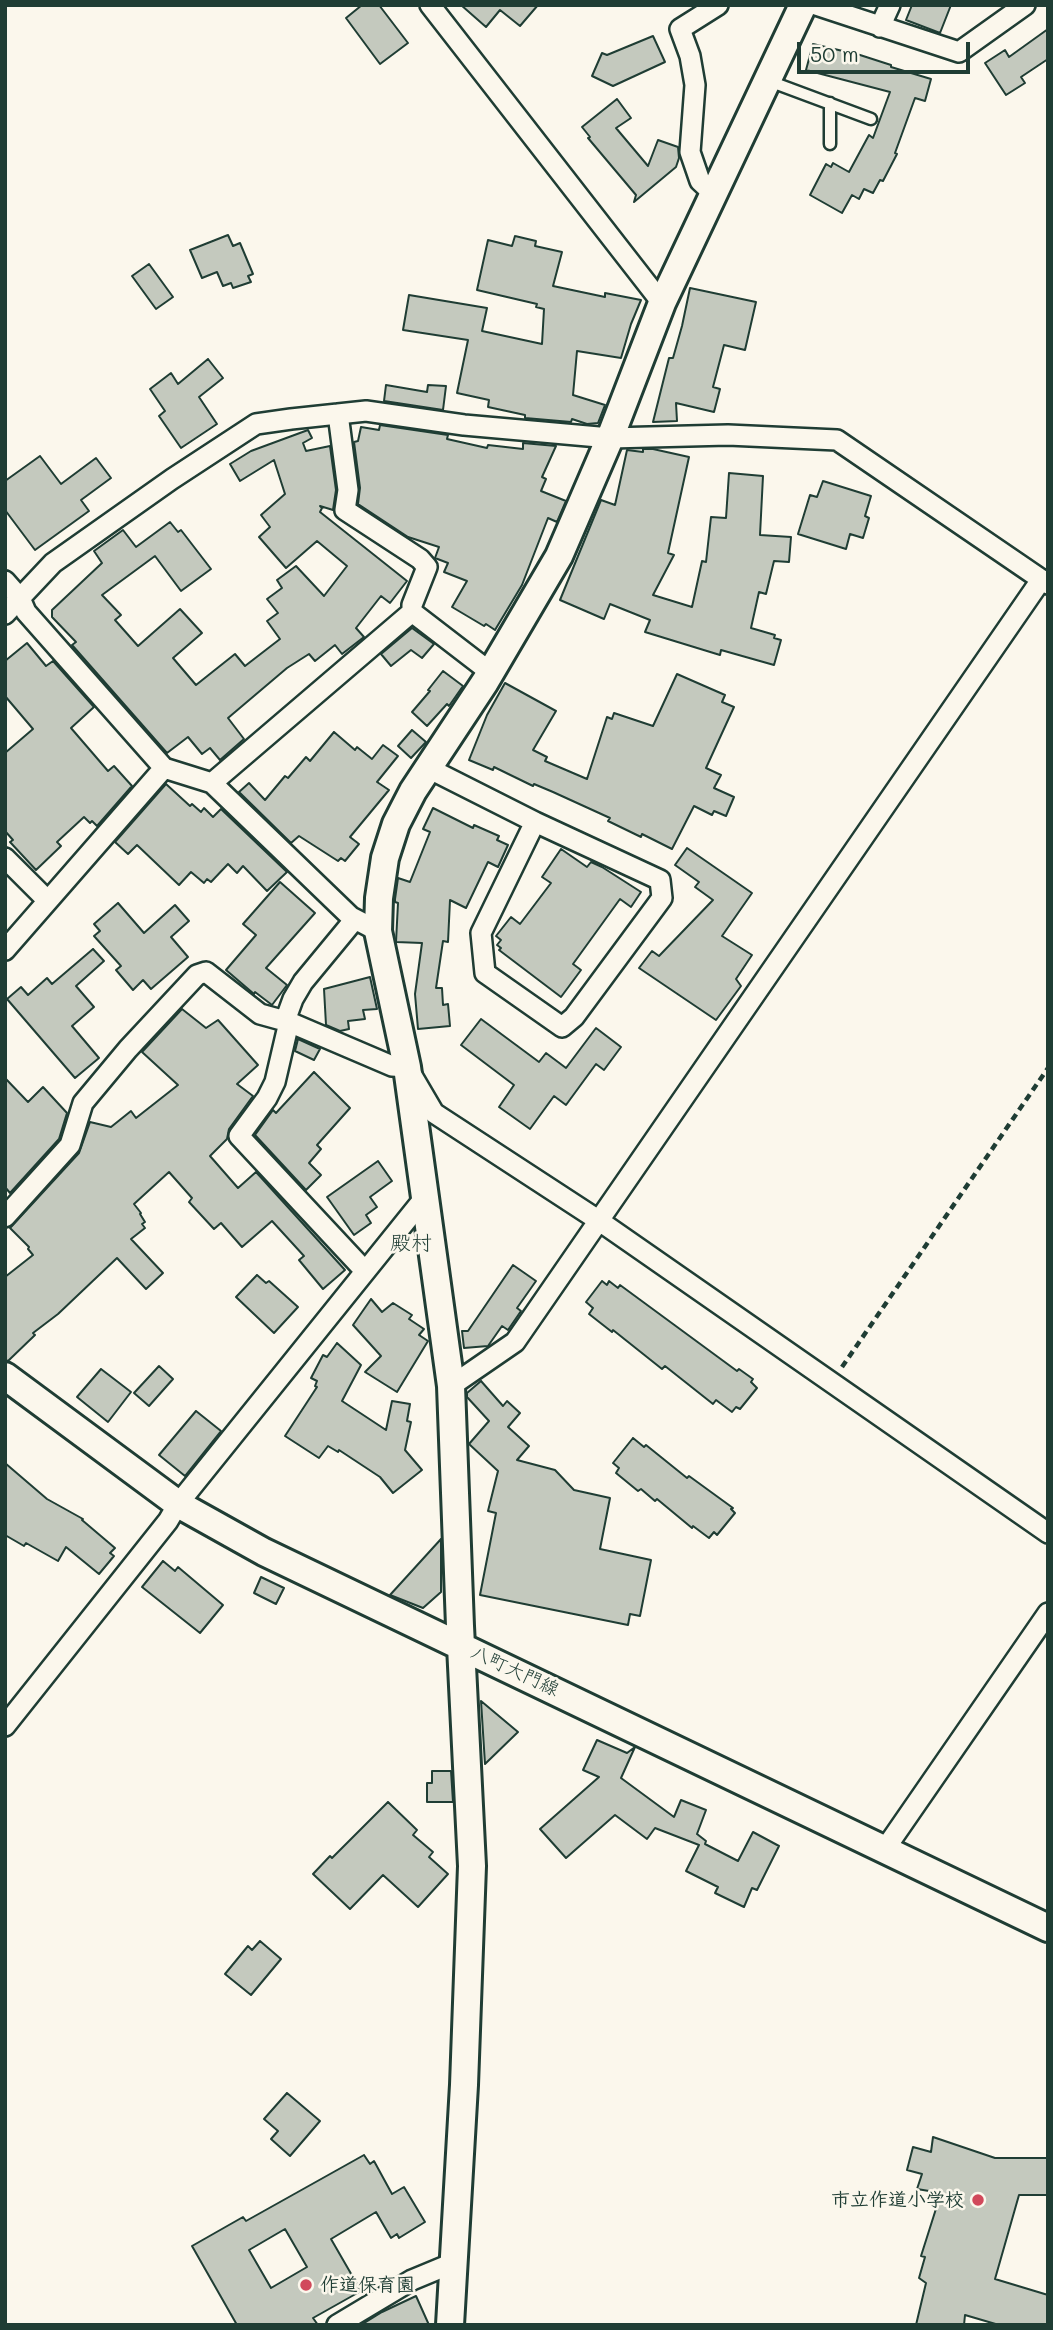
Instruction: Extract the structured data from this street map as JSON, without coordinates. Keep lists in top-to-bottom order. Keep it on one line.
{"streets":{"street":["八町大門線"]},"districts":["殿村"],"places":["市立作道小学校","作道保育園"],"scale_bar":"50 m"}
